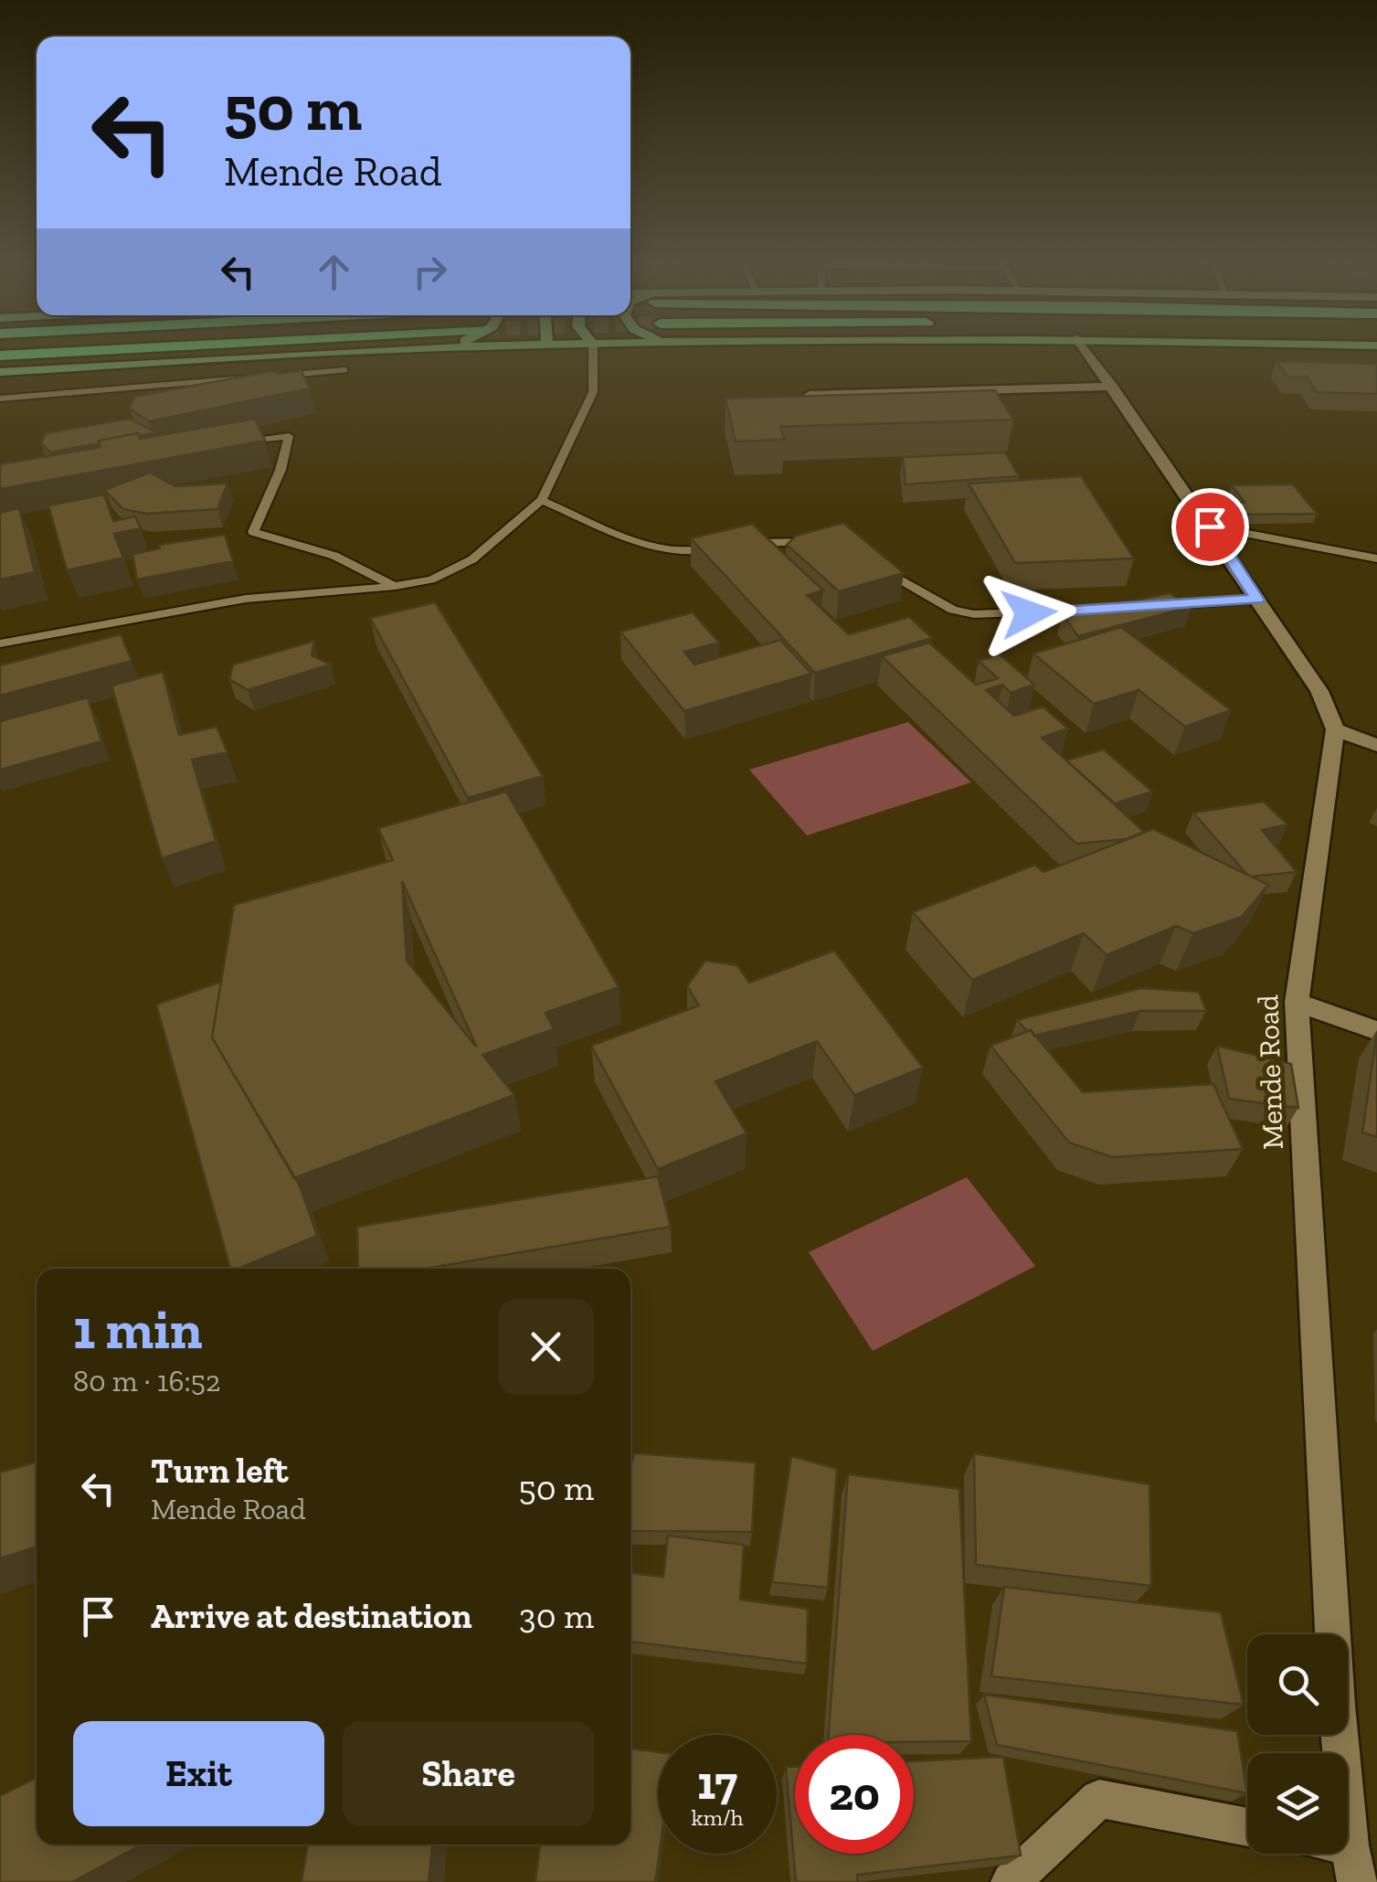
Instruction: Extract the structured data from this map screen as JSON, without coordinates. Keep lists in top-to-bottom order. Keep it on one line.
{"streets":{"street":["Mende Road"]},"page":{"turn":["50 m","Mende Road"],"heading":["1 min","80 m · 16:52"],"list":[{"name":"Turn left","note":"Mende Road","value":"50 m"},{"name":"Arrive at destination","value":"30 m"}],"buttons":["Exit","Share"],"speed":"17 km/h","limit":"20"}}
